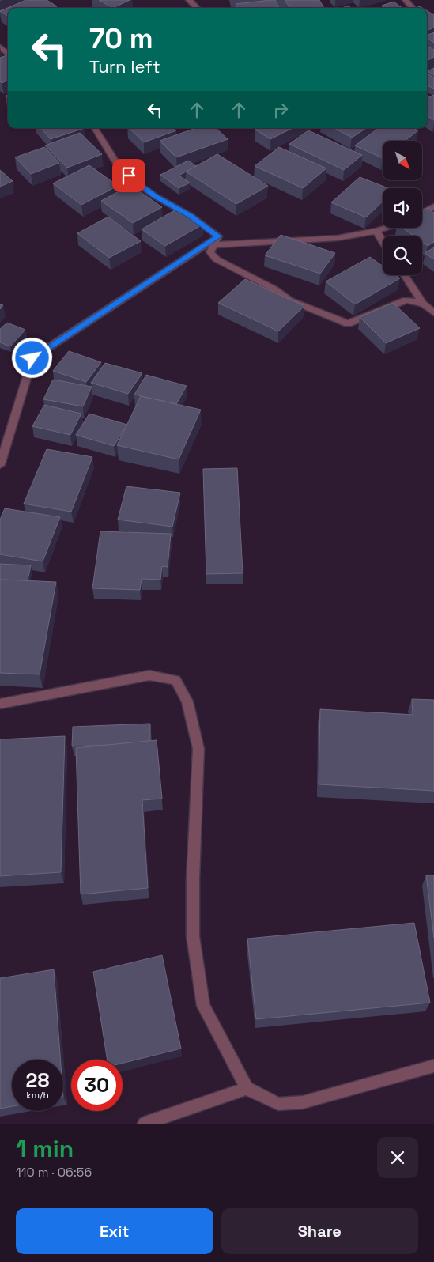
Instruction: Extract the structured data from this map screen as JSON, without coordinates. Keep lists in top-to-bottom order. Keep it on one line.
{"north":"bottom right","page":{"turn":["70 m","Turn left"],"speed":"28 km/h","limit":"30","heading":["1 min","110 m · 06:56"],"buttons":["Exit","Share"]}}
